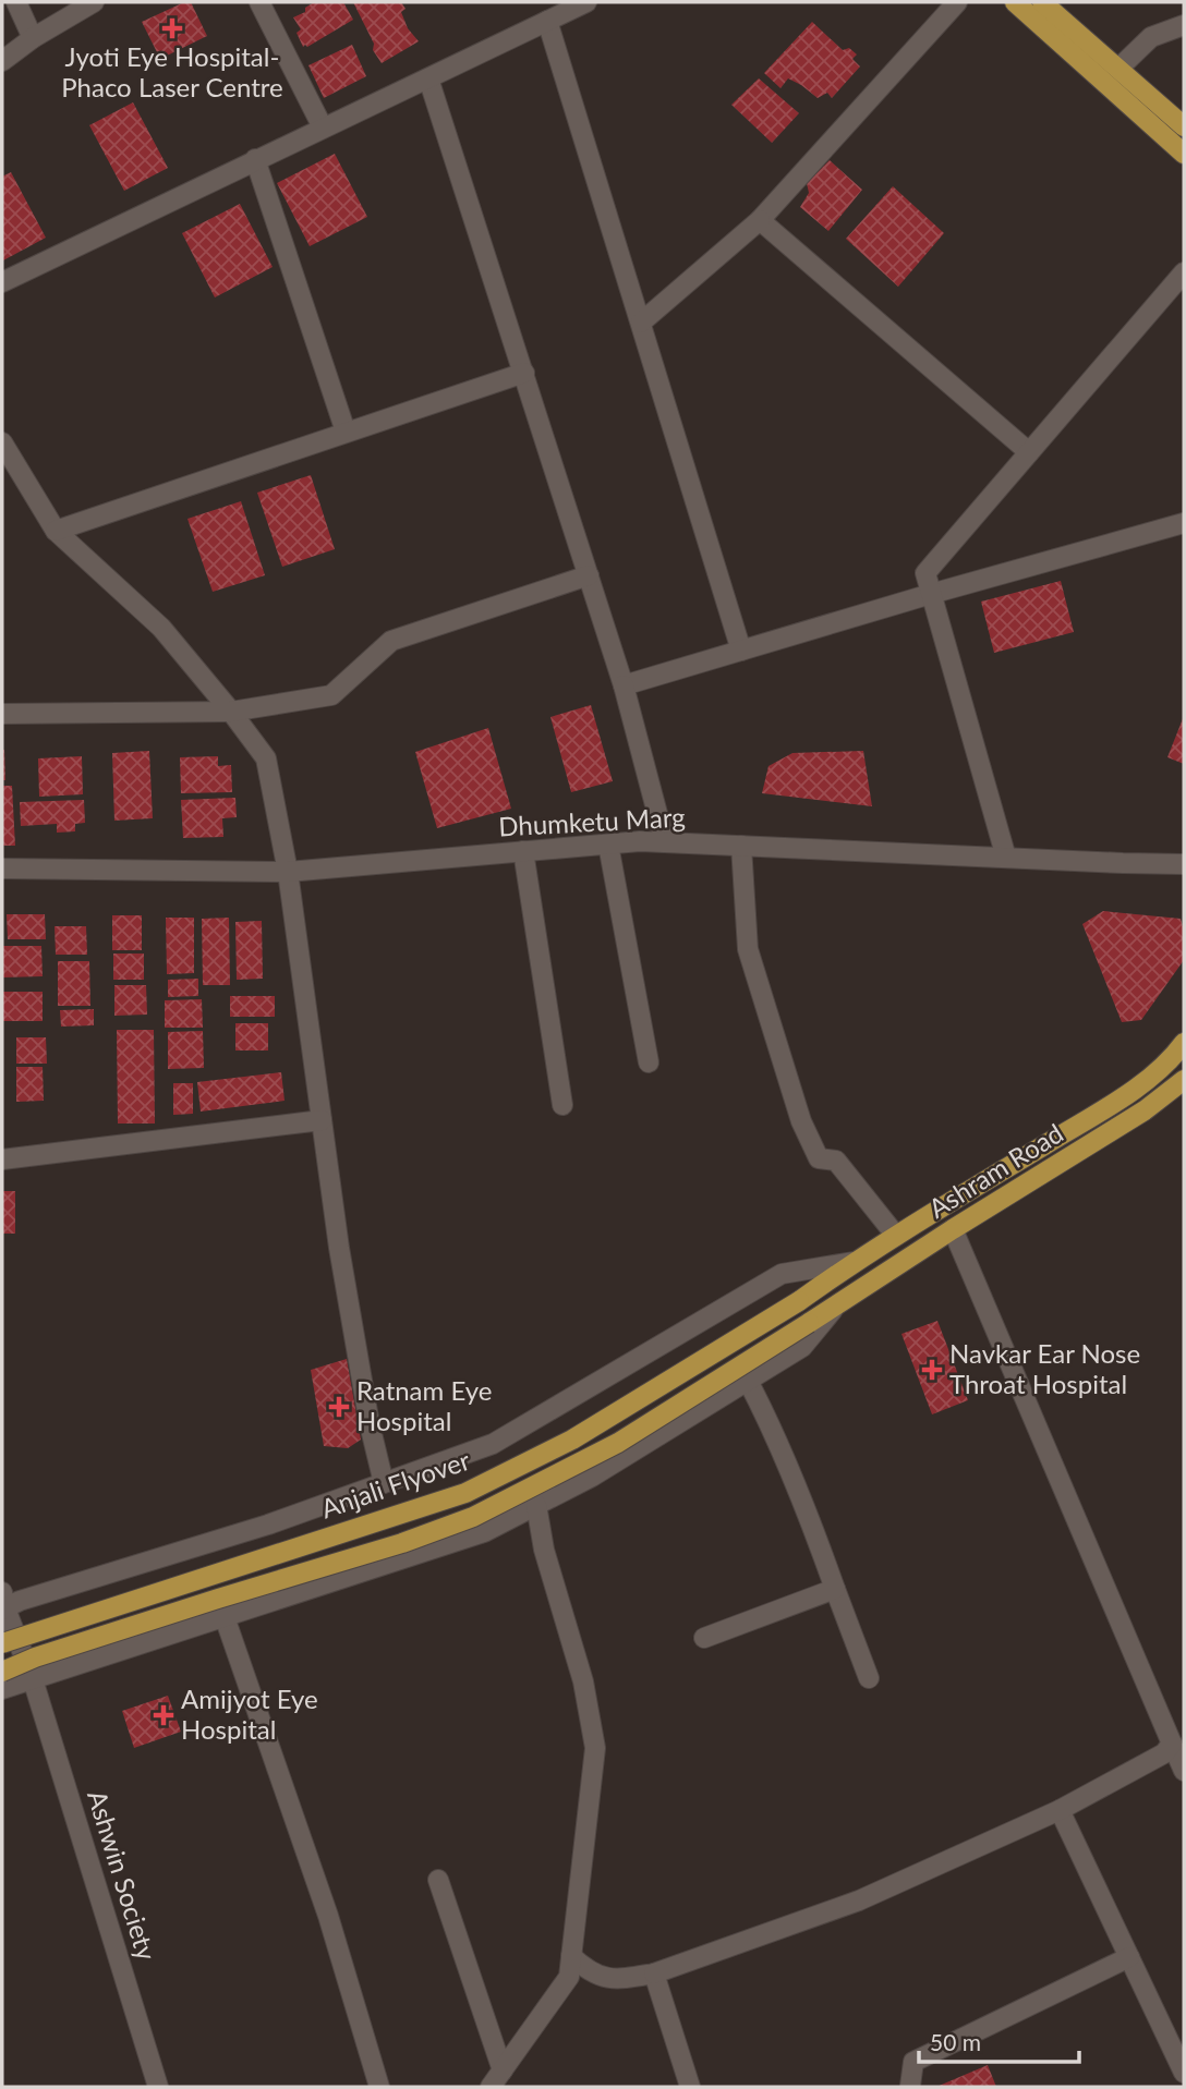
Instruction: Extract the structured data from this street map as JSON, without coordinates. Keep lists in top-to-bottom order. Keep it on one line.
{"streets":{"main road":["Ashram Road","Anjali Flyover"],"street":["Dhumketu Marg","Ashwin Society"]},"crossings":[["Ashram Road","Anjali Flyover"]],"places":{"health":["Jyoti Eye Hospital- Phaco Laser Centre","Navkar Ear Nose Throat Hospital","Ratnam Eye Hospital","Amijyot Eye Hospital"]},"scale_bar":"50 m"}
